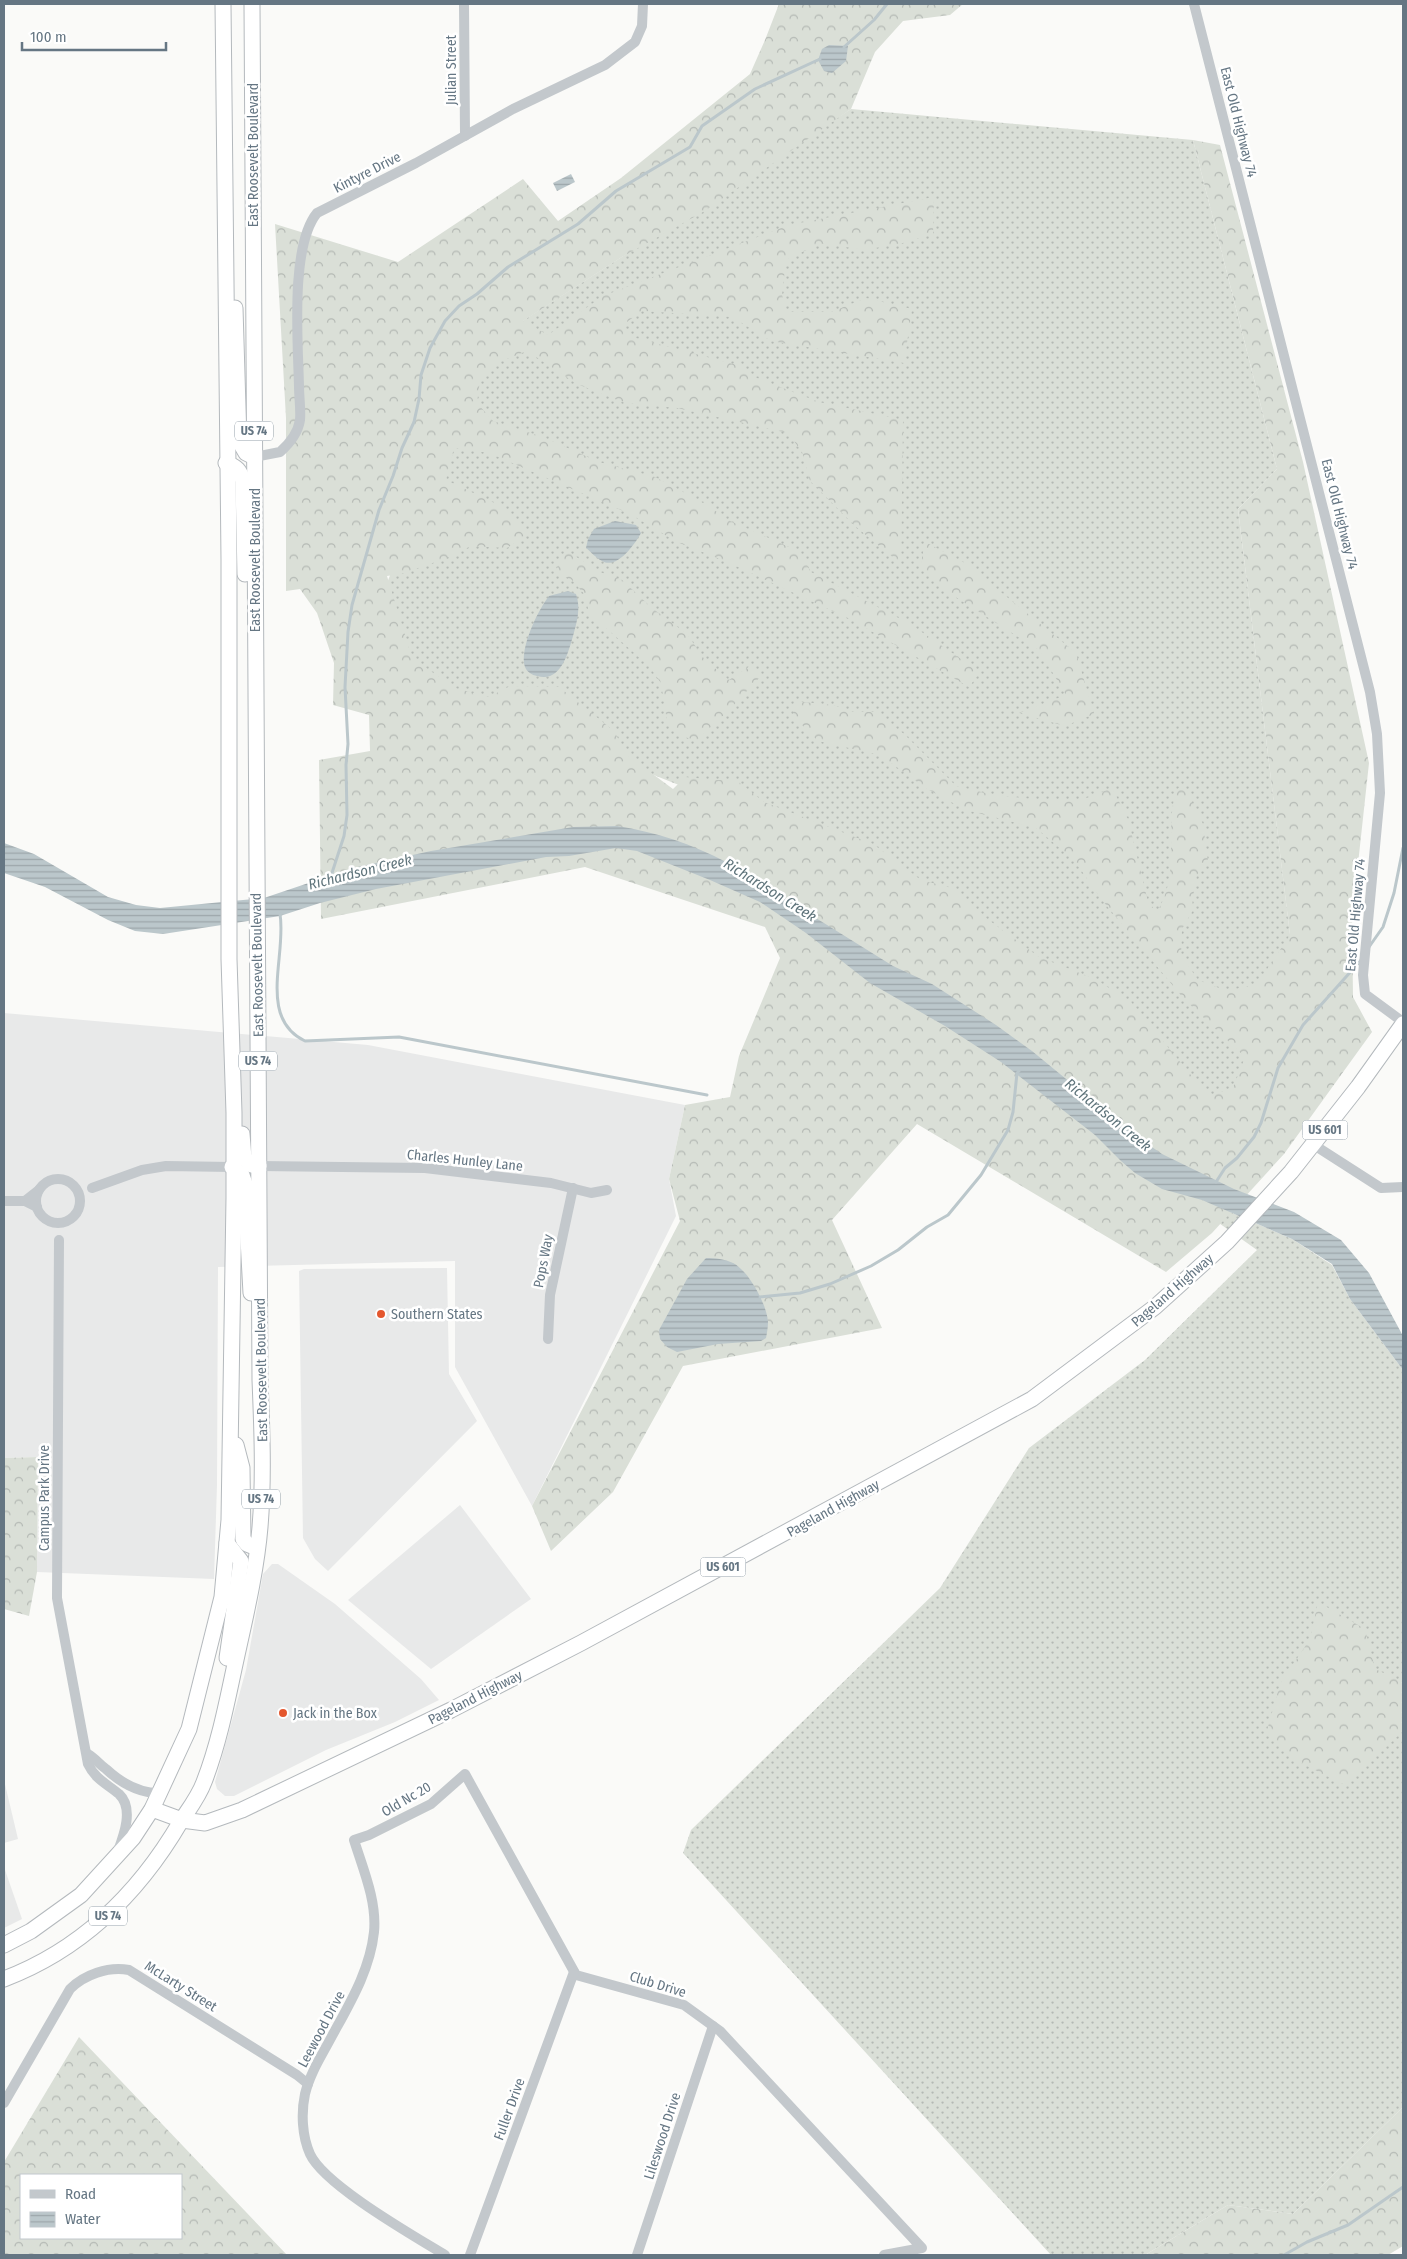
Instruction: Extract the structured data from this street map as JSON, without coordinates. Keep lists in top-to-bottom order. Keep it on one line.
{"streets":{"highway":["East Roosevelt Boulevard","US 74","US 601","Pageland Highway"],"street":["Julian Street","East Old Highway 74","Kintyre Drive","Charles Hunley Lane","Pops Way","Campus Park Drive","Old Nc 20","Club Drive","McLarty Street","Leewood Drive","Fuller Drive","Lileswood Drive"]},"crossings":[["Julian Street","Kintyre Drive"],["East Old Highway 74","Pageland Highway"],["East Roosevelt Boulevard","Kintyre Drive"],["East Roosevelt Boulevard","Charles Hunley Lane"],["East Roosevelt Boulevard","Pageland Highway"],["East Roosevelt Boulevard","Campus Park Drive"],["Charles Hunley Lane","Pops Way"],["Old Nc 20","Club Drive"],["Old Nc 20","Leewood Drive"],["Old Nc 20","Fuller Drive"],["Club Drive","Fuller Drive"],["Club Drive","Lileswood Drive"],["McLarty Street","Leewood Drive"]],"water":["Richardson Creek"],"places":["Southern States","Jack in the Box"],"legend":["Road","Water"],"scale_bar":"100 m"}
